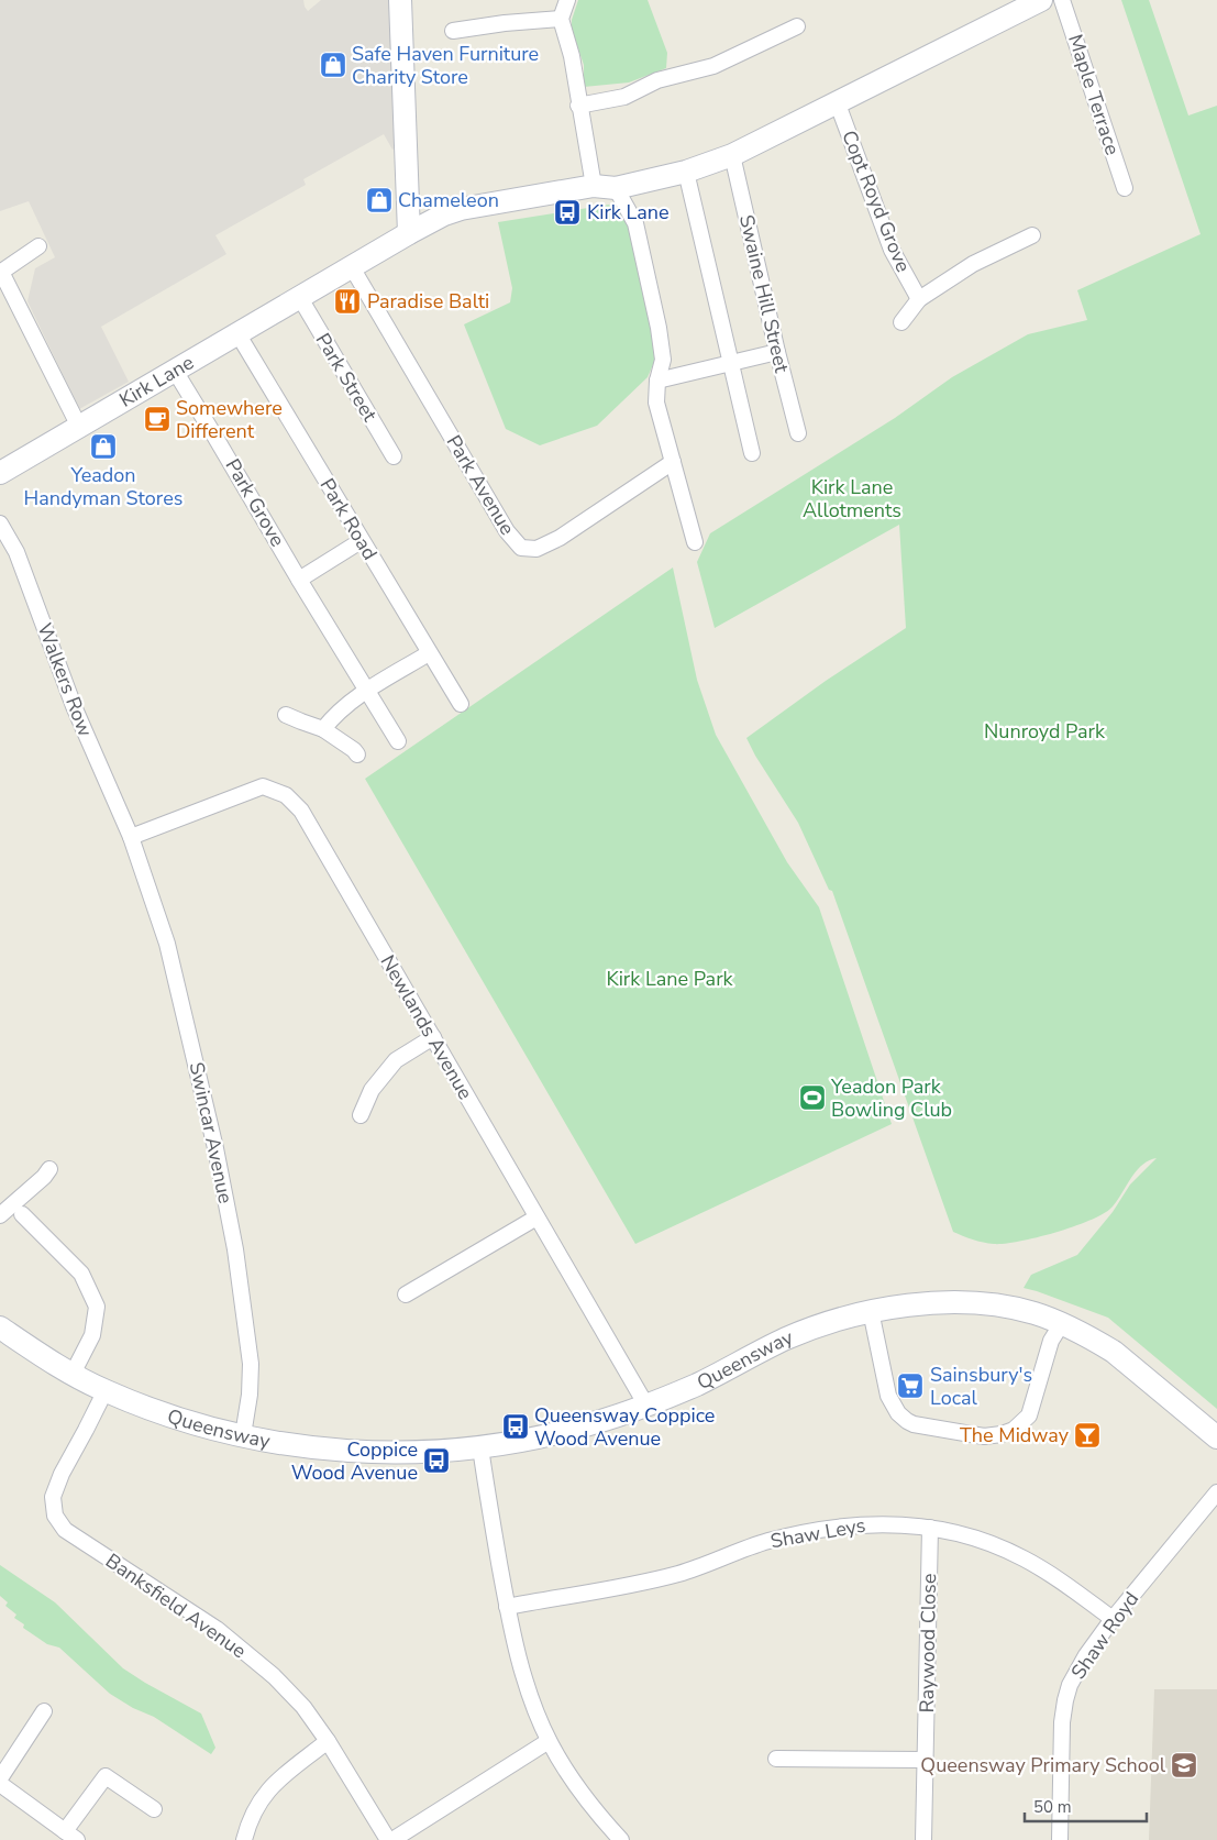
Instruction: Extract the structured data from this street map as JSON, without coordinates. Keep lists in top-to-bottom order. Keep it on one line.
{"streets":{"street":["Maple Terrace","Copt Royd Grove","Swaine Hill Street","Park Street","Kirk Lane","Park Avenue","Park Grove","Park Road","Walkers Row","Newlands Avenue","Swincar Avenue","Queensway","Shaw Leys","Banksfield Avenue","Shaw Royd","Raywood Close"]},"crossings":[["Copt Royd Grove","Kirk Lane"],["Swaine Hill Street","Kirk Lane"],["Park Street","Kirk Lane"],["Kirk Lane","Park Avenue"],["Kirk Lane","Park Grove"],["Kirk Lane","Park Road"],["Walkers Row","Newlands Avenue"],["Walkers Row","Swincar Avenue"],["Newlands Avenue","Swincar Avenue"],["Newlands Avenue","Queensway"],["Swincar Avenue","Queensway"],["Queensway","Banksfield Avenue"],["Shaw Leys","Shaw Royd"],["Shaw Leys","Raywood Close"]],"parks":["Kirk Lane Allotments","Nunroyd Park","Kirk Lane Park"],"places":{"shop":["Safe Haven Furniture Charity Store","Chameleon","Yeadon Handyman Stores"],"bus stop":["Kirk Lane","Queensway Coppice Wood Avenue","Coppice Wood Avenue"],"restaurant":["Paradise Balti"],"cafe":["Somewhere Different"],"sports":["Yeadon Park Bowling Club"],"supermarket":["Sainsbury's Local"],"bar":["The Midway"],"school or university":["Queensway Primary School"]},"scale_bar":"50 m"}
